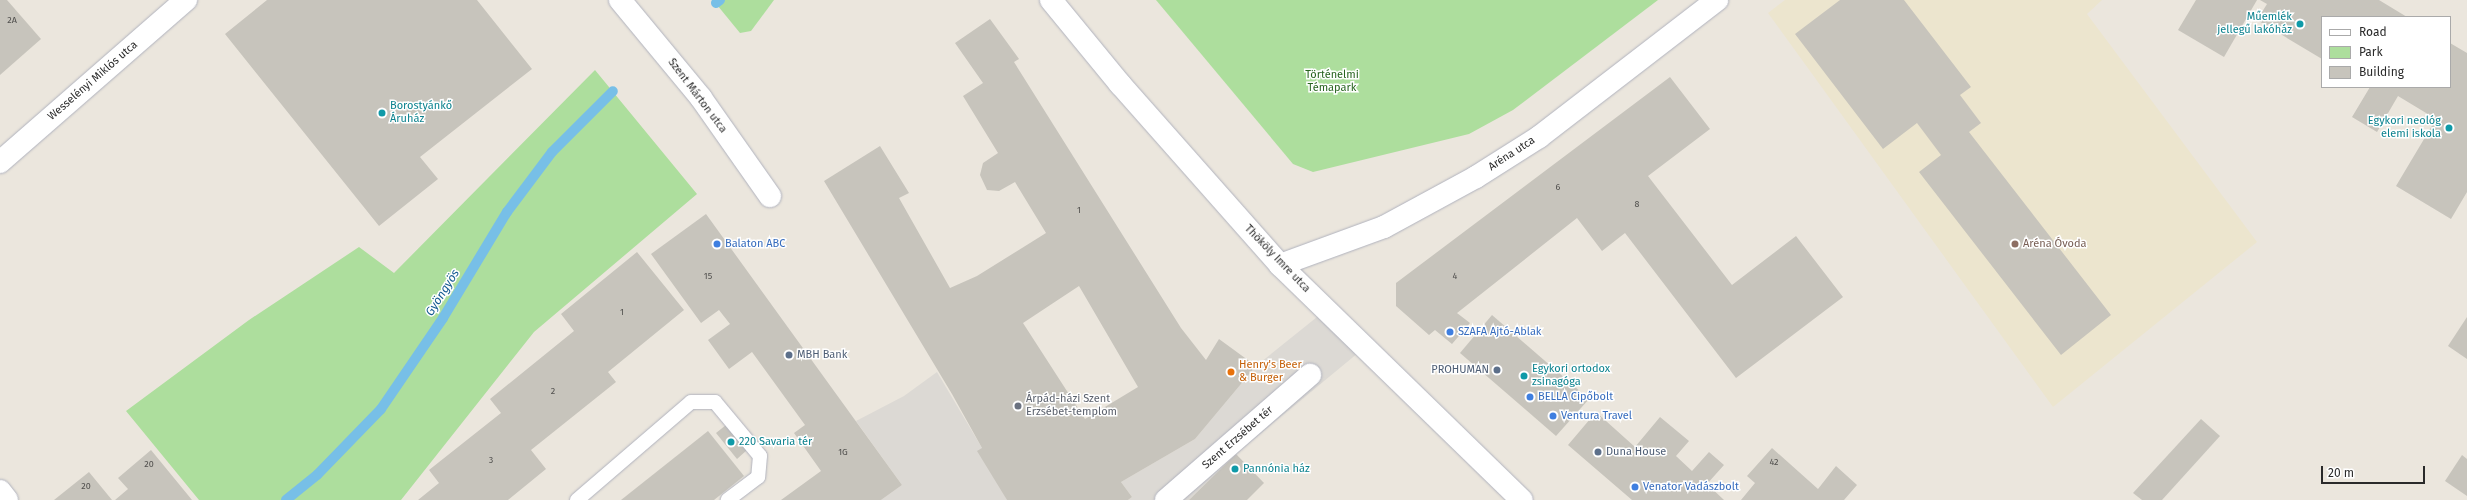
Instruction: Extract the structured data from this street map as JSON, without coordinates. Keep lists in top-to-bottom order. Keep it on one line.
{"streets":{"street":["Wesselényi Miklós utca","Szent Márton utca","Aréna utca","Thököly Imre utca","Szent Erzsébet tér"]},"crossings":[["Aréna utca","Thököly Imre utca"]],"water":["Gyöngyös"],"parks":["Történelmi Témapark"],"places":["Műemlék jellegű lakóház","Borostyánkő Áruház","Egykori neológ elemi iskola","Balaton ABC","Aréna Óvoda","SZAFA Ajtó-Ablak","MBH Bank","PROHUMAN","Henry's Beer & Burger","Egykori ortodox zsinagóga","BELLA Cipőbolt","Árpád-házi Szent Erzsébet-templom","Ventura Travel","220 Savaria tér","Duna House","Pannónia ház","Venator Vadászbolt"],"house_numbers":["2A","6","8","1","15","4","1","2","1G","3","42","20","20"],"legend":["Road","Park","Building"],"scale_bar":"20 m"}
